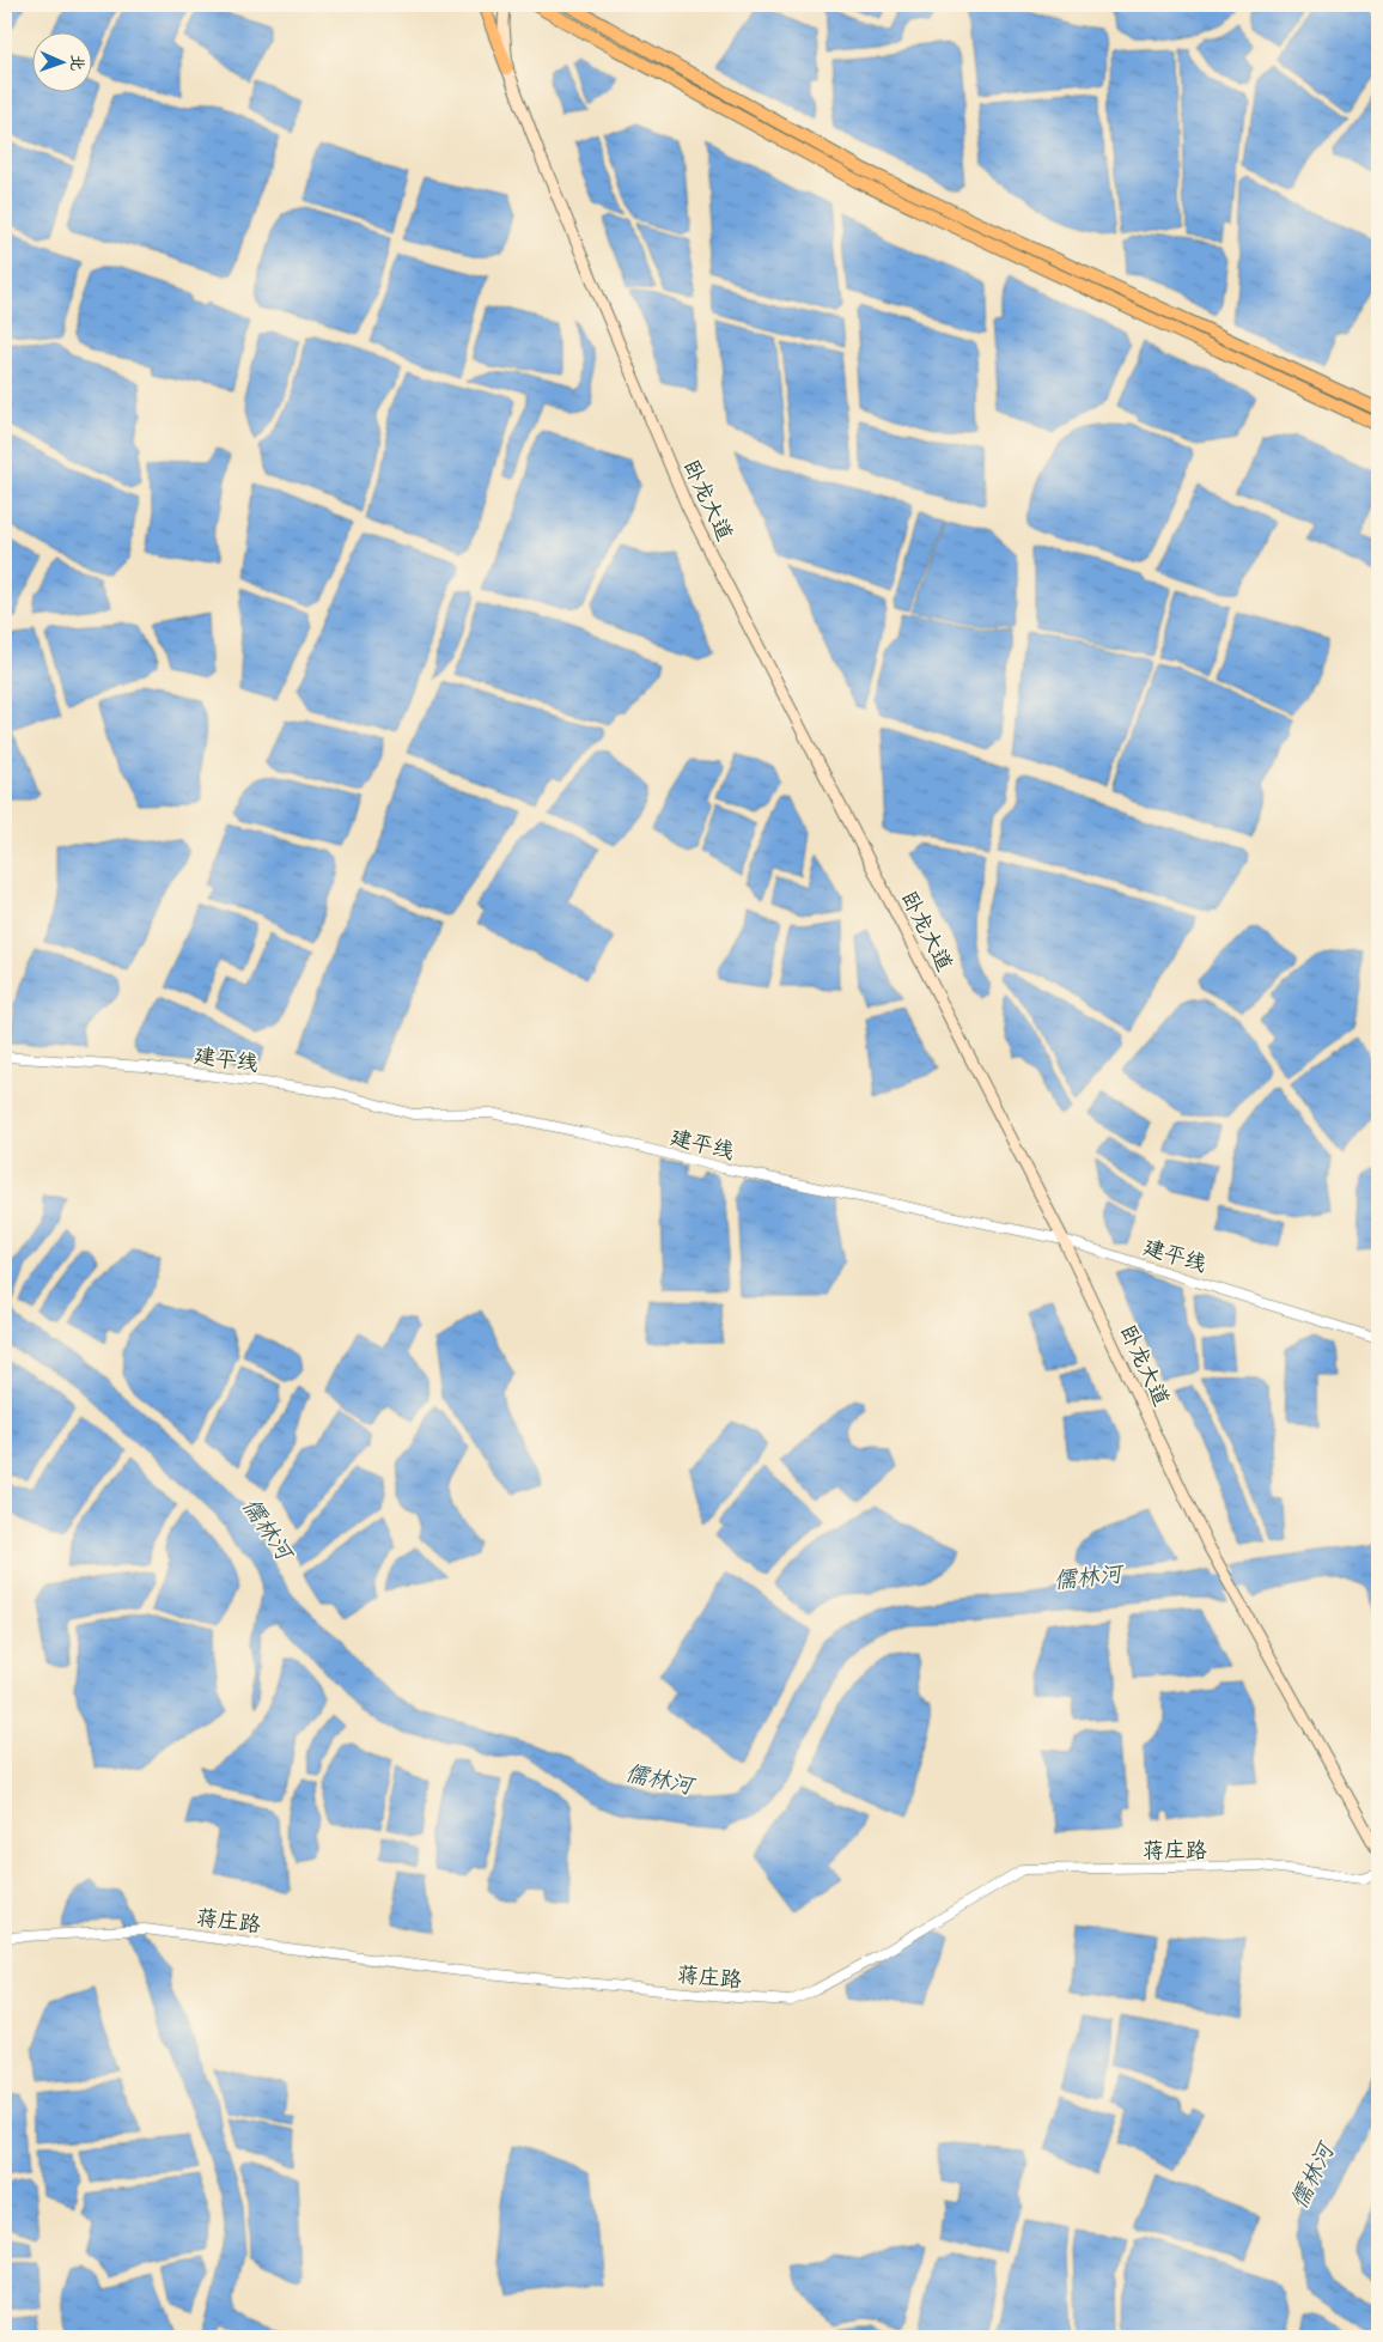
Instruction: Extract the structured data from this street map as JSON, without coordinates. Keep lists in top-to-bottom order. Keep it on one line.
{"streets":{"main road":["卧龙大道"],"street":["建平线","蒋庄路"]},"crossings":[["卧龙大道","建平线"]],"water":["儒林河"],"north":"right"}
